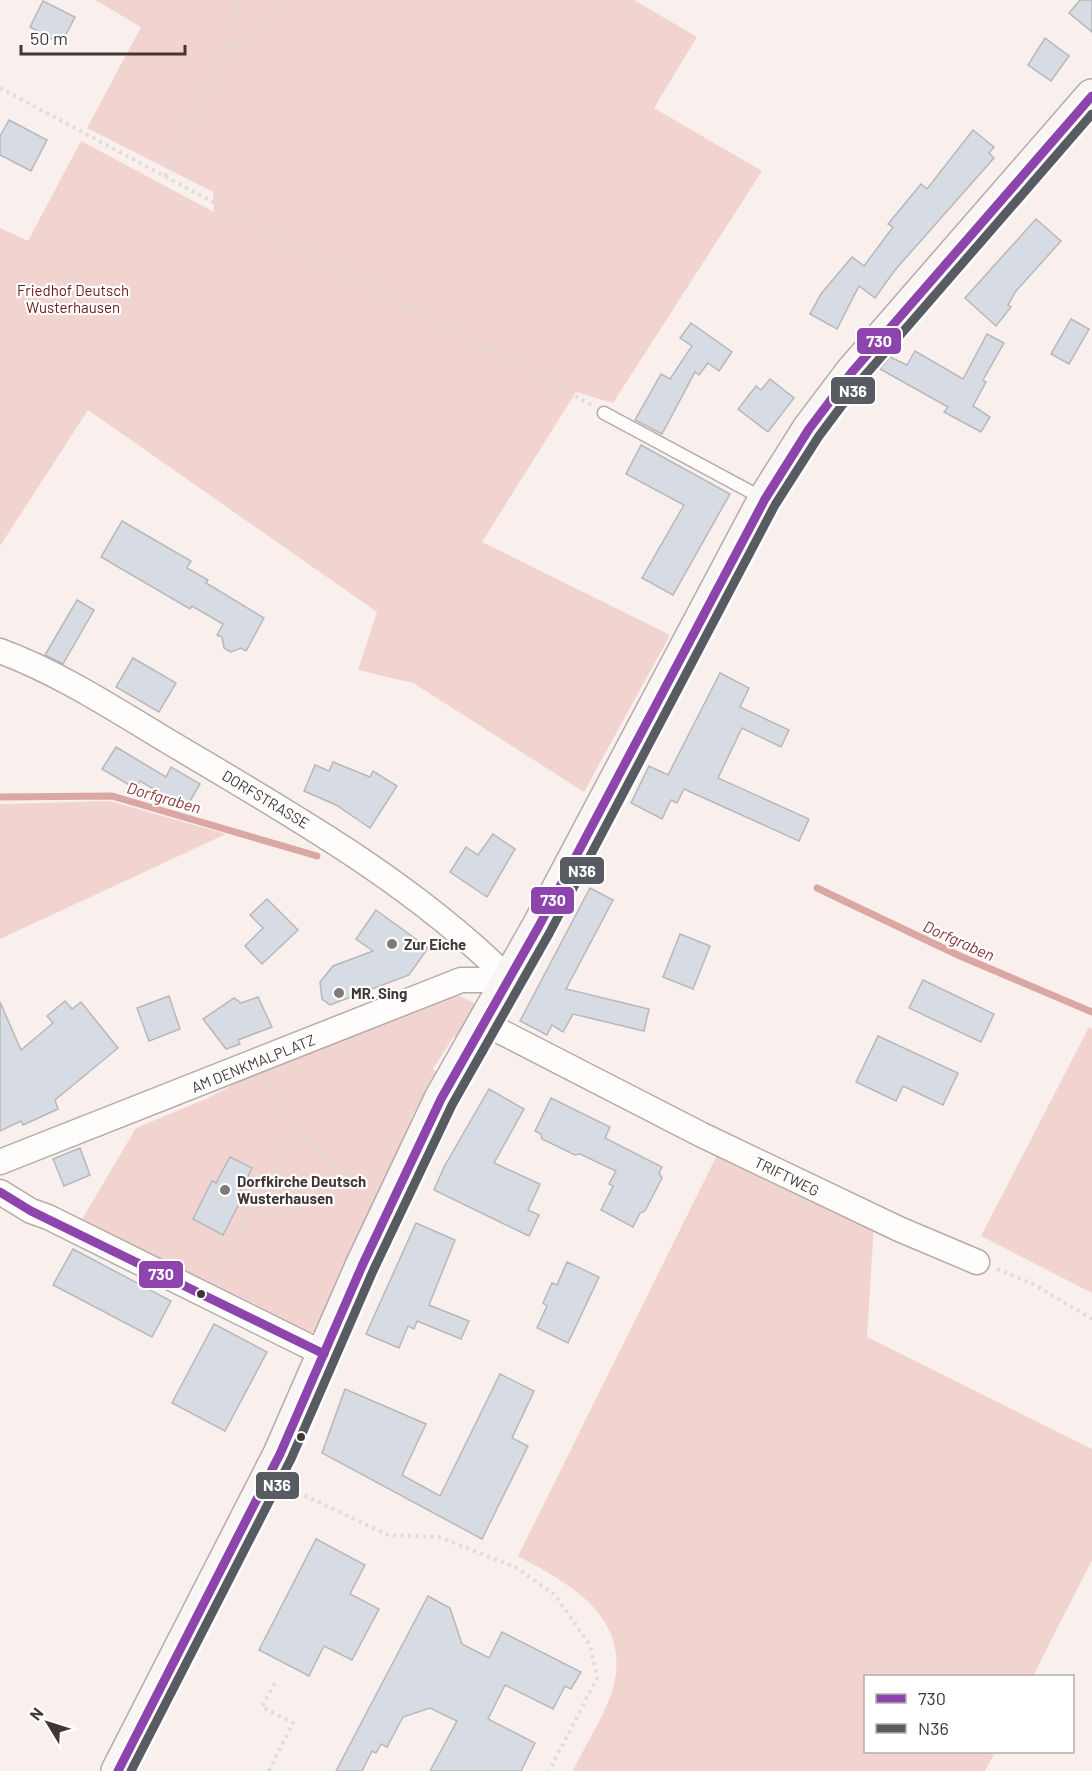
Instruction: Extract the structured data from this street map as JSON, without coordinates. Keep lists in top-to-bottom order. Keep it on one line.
{"streets":{"street":["DORFSTRASSE","AM DENKMALPLATZ","TRIFTWEG"]},"crossings":[["DORFSTRASSE","AM DENKMALPLATZ"]],"water":["Dorfgraben"],"parks":["Friedhof Deutsch Wusterhausen"],"places":["Zur Eiche","MR. Sing","Dorfkirche Deutsch Wusterhausen"],"lines":["transit line 730","transit line N36"],"legend":["730","N36"],"scale_bar":"50 m","north":"top left"}
